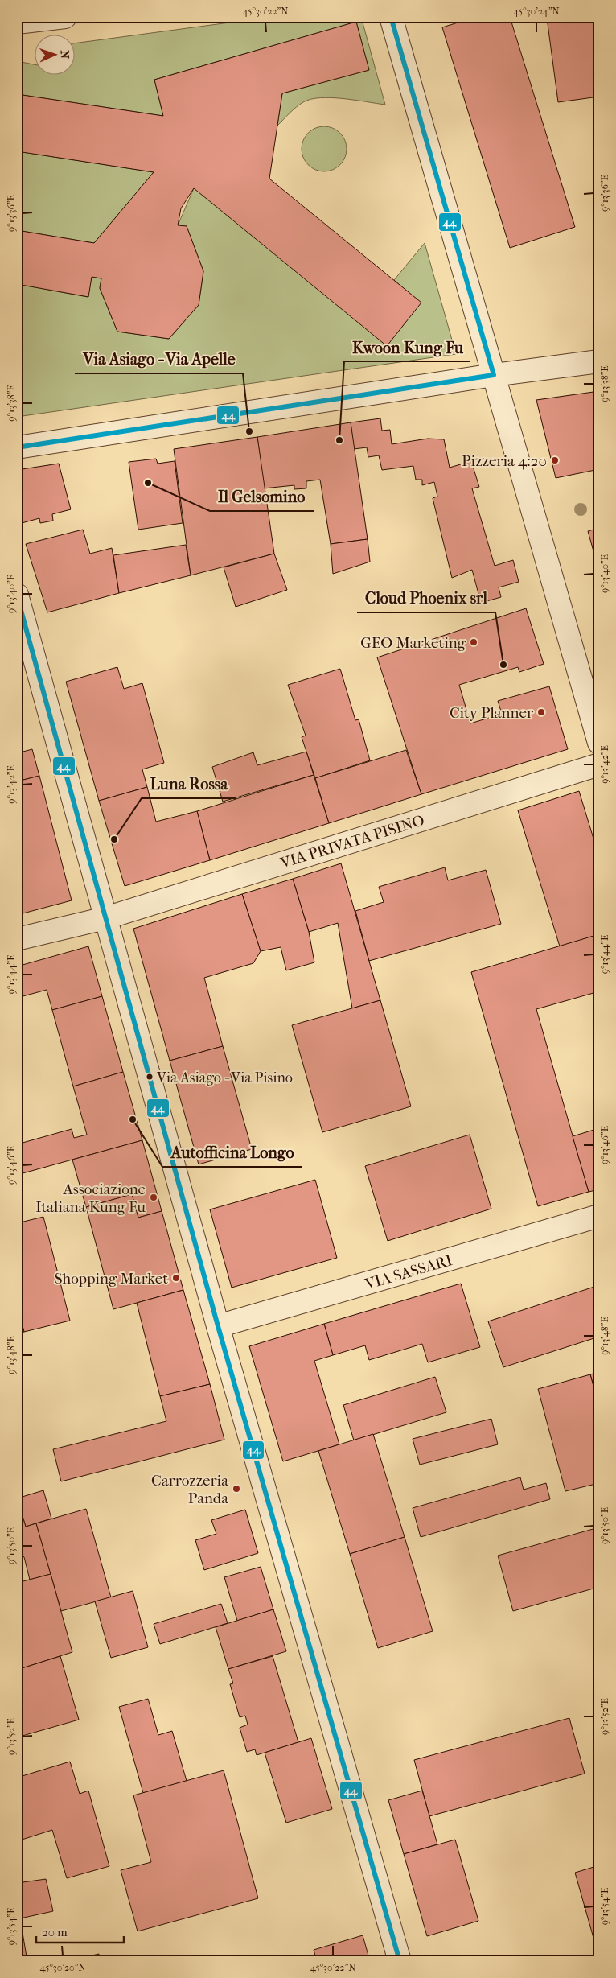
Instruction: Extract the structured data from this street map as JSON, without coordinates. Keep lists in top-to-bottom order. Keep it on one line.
{"streets":{"street":["VIA PRIVATA PISINO","VIA SASSARI"]},"places":["Via Asiago - Via Apelle","Kwoon Kung Fu","Pizzeria 4:20","Il Gelsomino","GEO Marketing","Cloud Phoenix srl","City Planner","Luna Rossa","Via Asiago - Via Pisino","Autofficina Longo","Associazione Italiana Kung Fu","Shopping Market","Carrozzeria Panda"],"lines":["transit line 44"],"scale_bar":"20 m","north":"right","coordinates":["45°30'22\"N","45°30'24\"N","9°13'36\"E","9°13'38\"E","9°13'40\"E","9°13'42\"E","9°13'44\"E","9°13'46\"E","9°13'48\"E","9°13'50\"E","9°13'52\"E","9°13'54\"E","45°30'20\"N"]}
